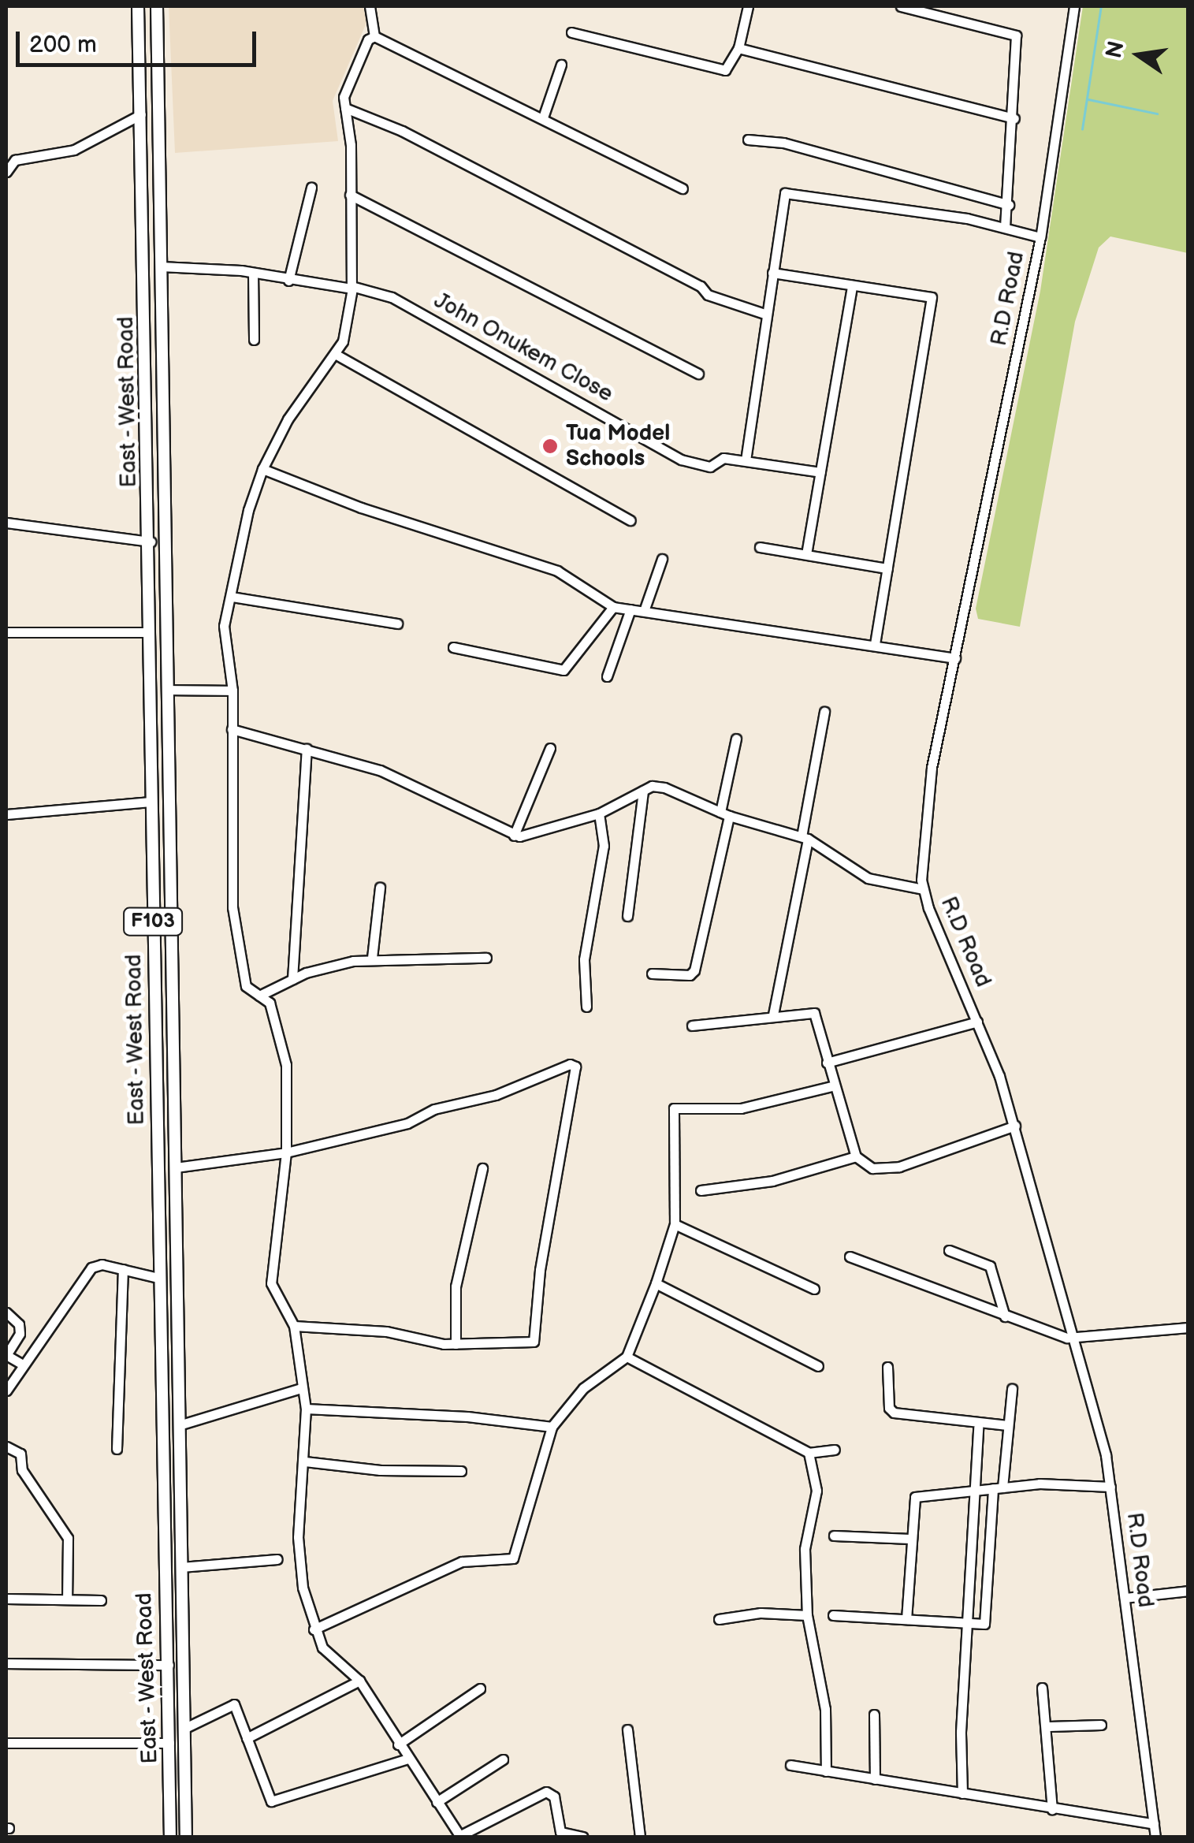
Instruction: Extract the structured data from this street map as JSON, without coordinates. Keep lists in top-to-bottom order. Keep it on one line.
{"streets":{"main road":["East - West Road","F103"],"street":["R.D Road","John Onukem Close"]},"crossings":[["John Onukem Close","East - West Road"]],"places":["Tua Model Schools"],"scale_bar":"200 m","north":"left"}
